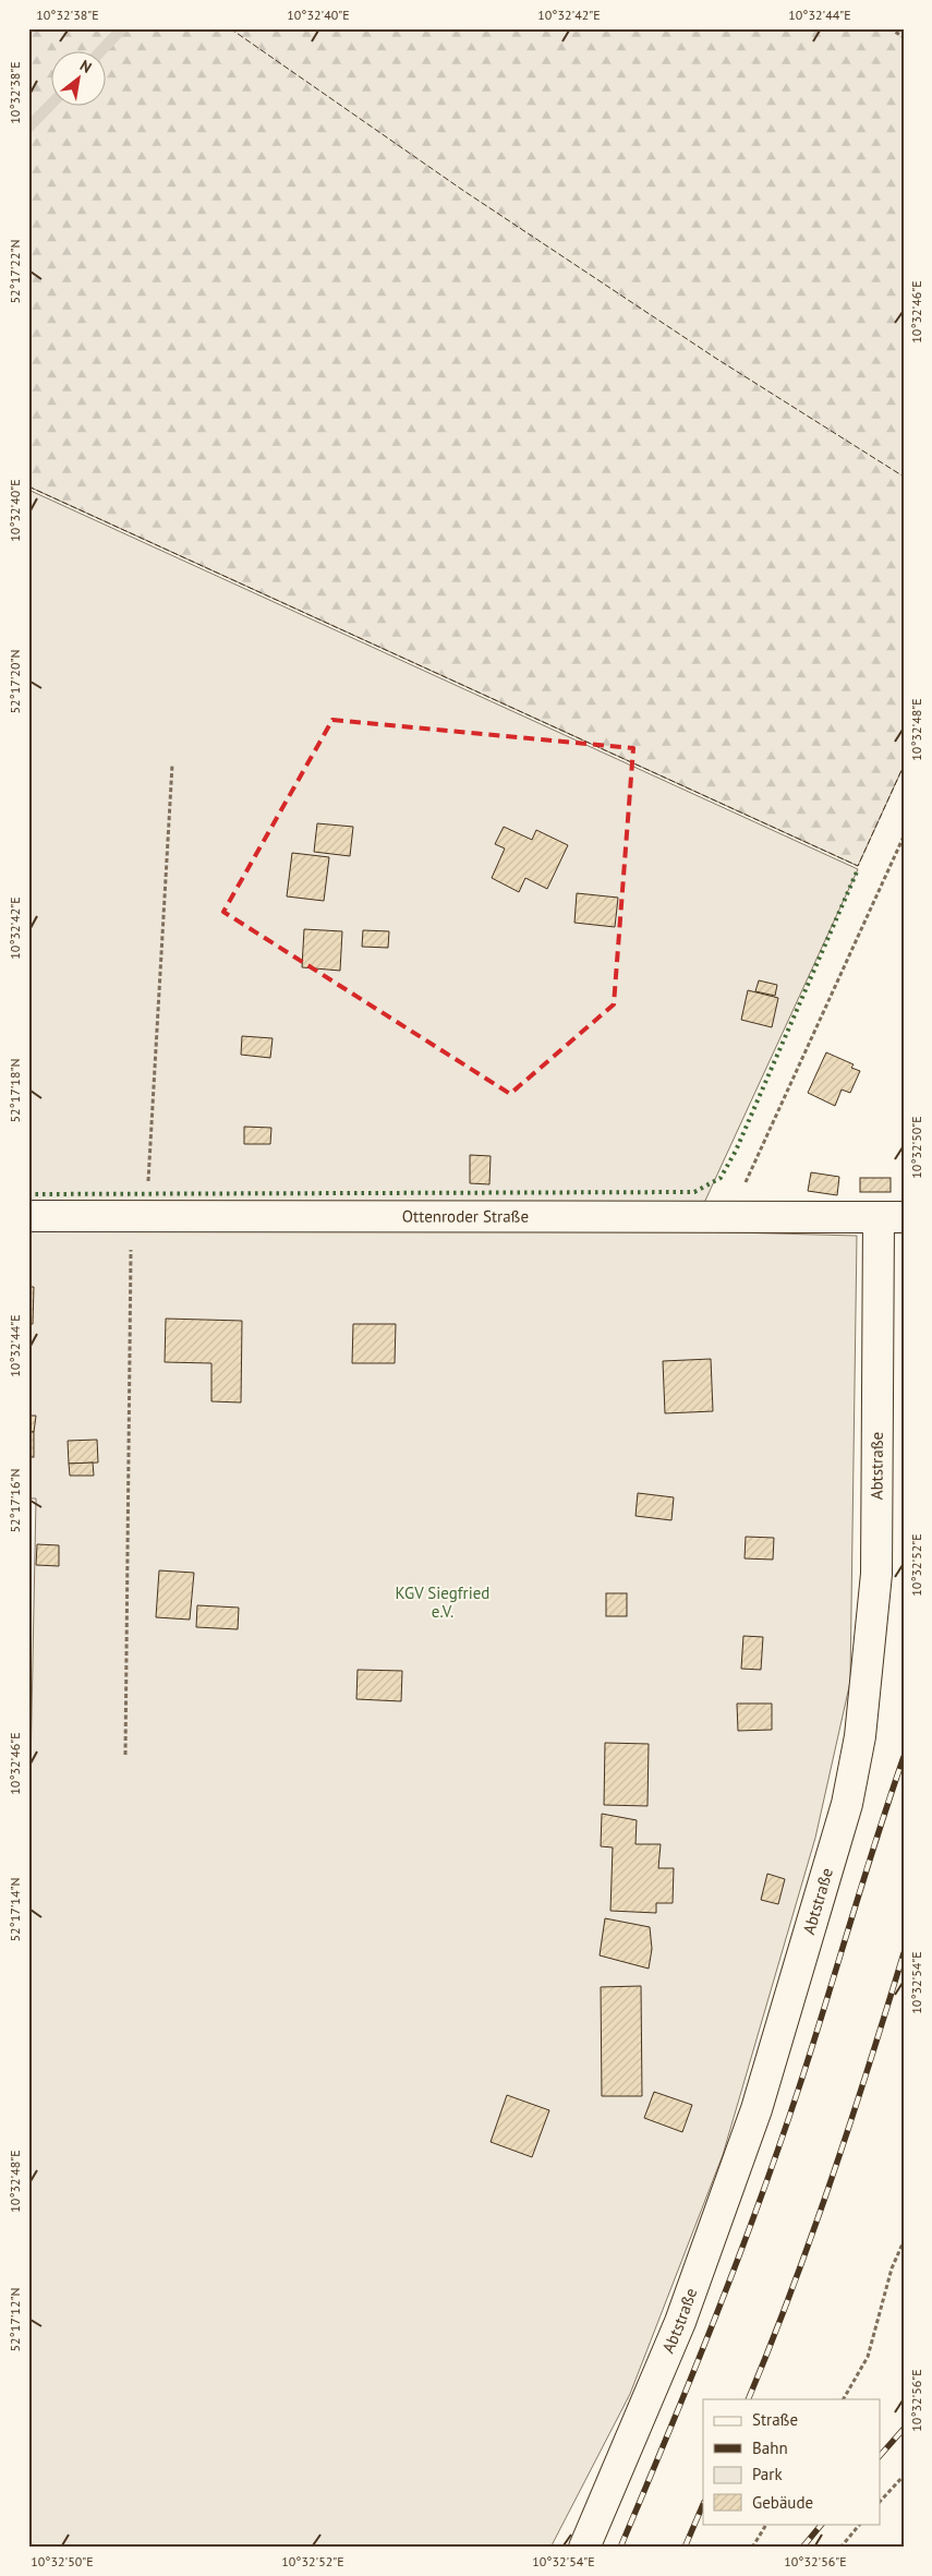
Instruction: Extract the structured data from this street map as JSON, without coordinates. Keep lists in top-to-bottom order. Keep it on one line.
{"streets":{"street":["Ottenroder Straße","Abtstraße"]},"crossings":[["Ottenroder Straße","Abtstraße"]],"parks":["KGV Siegfried e.V."],"legend":["Straße","Bahn","Park","Gebäude"],"north":"top right","coordinates":["10°32'38\"E","10°32'40\"E","10°32'42\"E","10°32'44\"E","52°17'22\"N","10°32'46\"E","52°17'20\"N","10°32'48\"E","52°17'18\"N","10°32'50\"E","52°17'16\"N","10°32'52\"E","52°17'14\"N","10°32'54\"E","52°17'12\"N","10°32'56\"E"]}
